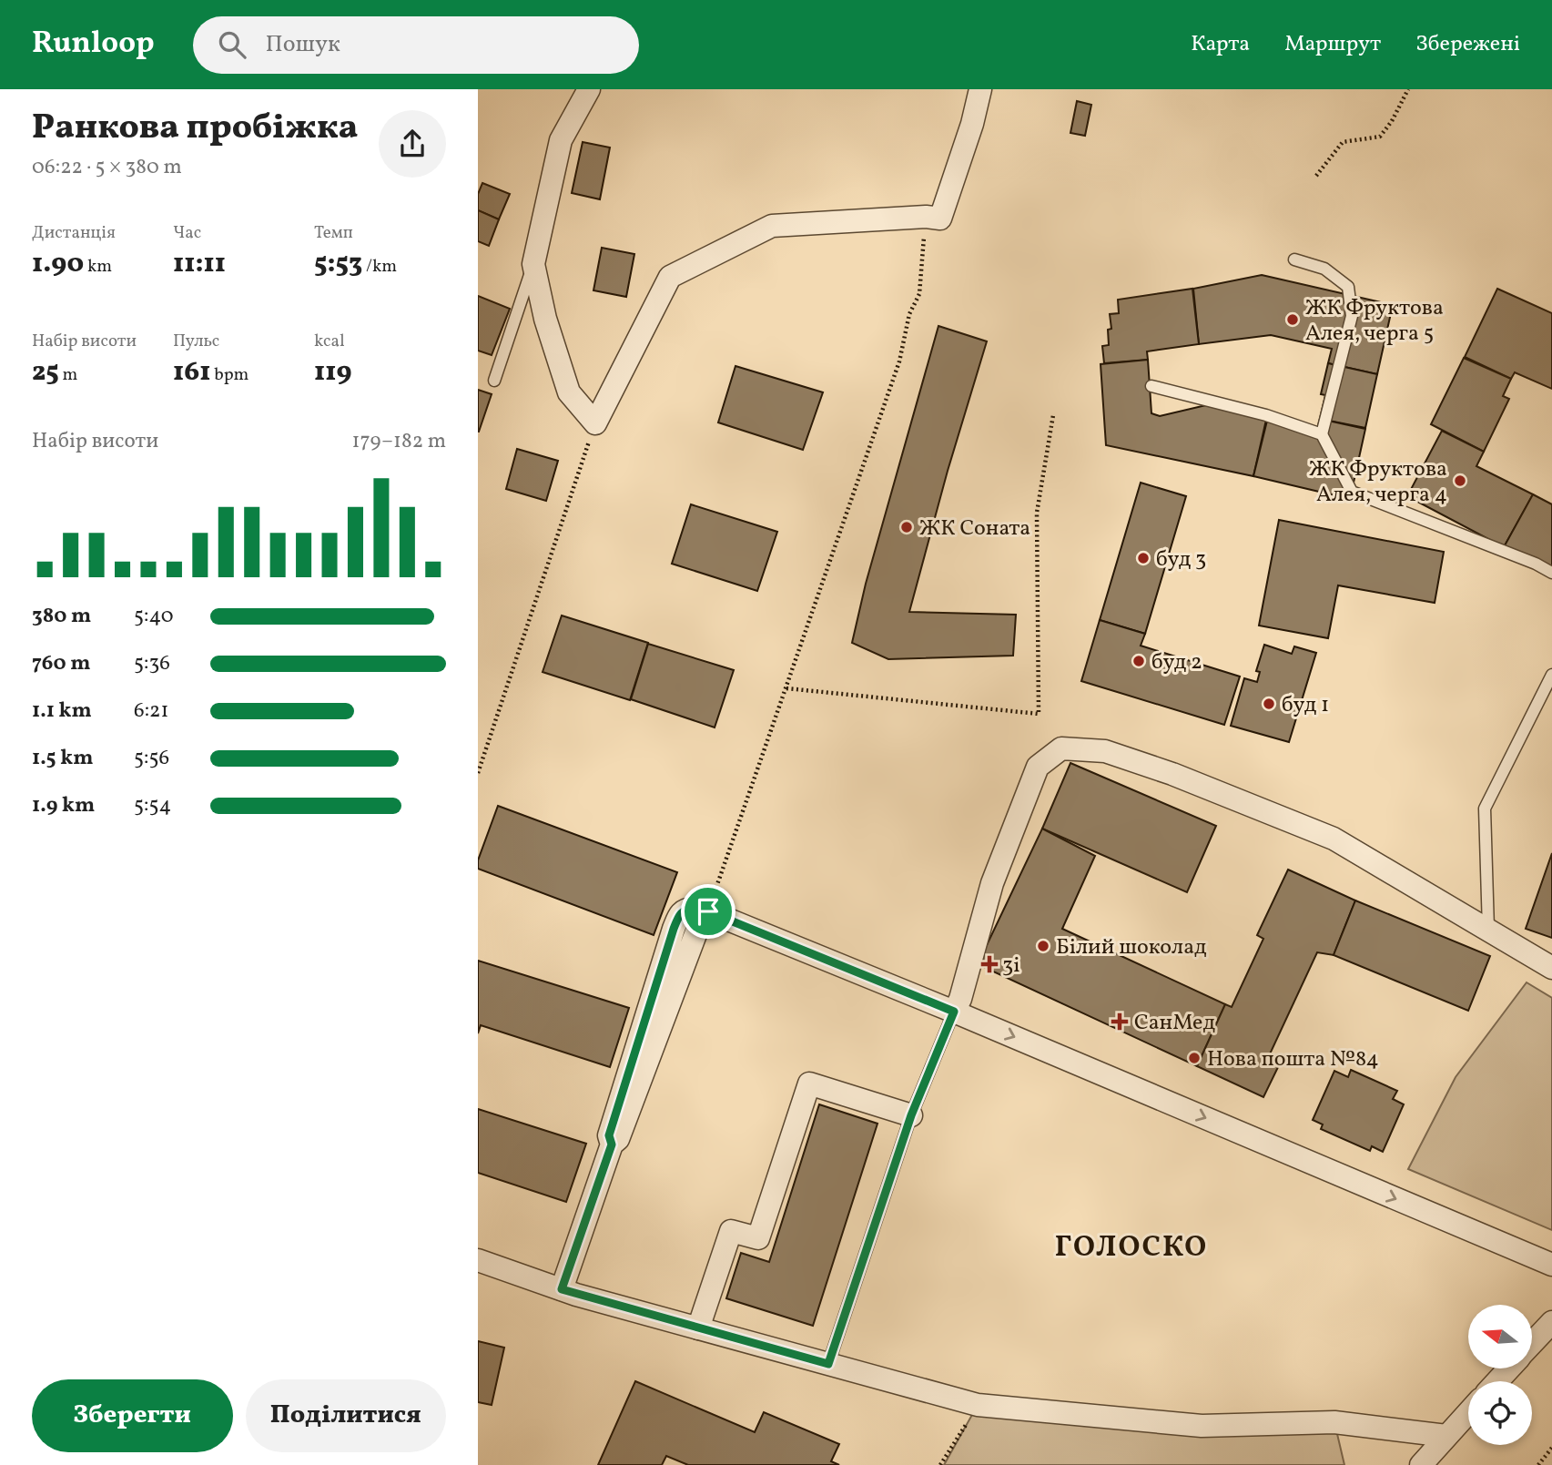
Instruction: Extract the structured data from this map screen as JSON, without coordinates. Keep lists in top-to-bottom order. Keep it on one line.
{"districts":["ГОЛОСКО"],"places":{"other":["ЖК Фруктова Алея, черга 5","ЖК Фруктова Алея, черга 4","ЖК Соната","буд 3","буд 2","буд 1","Білий шоколад","Нова пошта №84"],"health":["3і","СанМед"]},"north":"left","page":{"header":"Runloop","search":"Пошук","nav":["Карта","Маршрут","Збережені"],"heading":["Ранкова пробіжка","06:22 · 5 × 380 m"],"stats":[["Дистанція","1.90 km"],["Час","11:11"],["Темп","5:53 /km"],["Набір висоти","25 m"],["Пульс","161 bpm"],["kcal","119"]],"chart":["Набір висоти","179–182 m"],"list":[{"name":"380 m","note":"5:40"},{"name":"760 m","note":"5:36"},{"name":"1.1 km","note":"6:21"},{"name":"1.5 km","note":"5:56"},{"name":"1.9 km","note":"5:54"}],"buttons":["Зберегти","Поділитися"]}}
